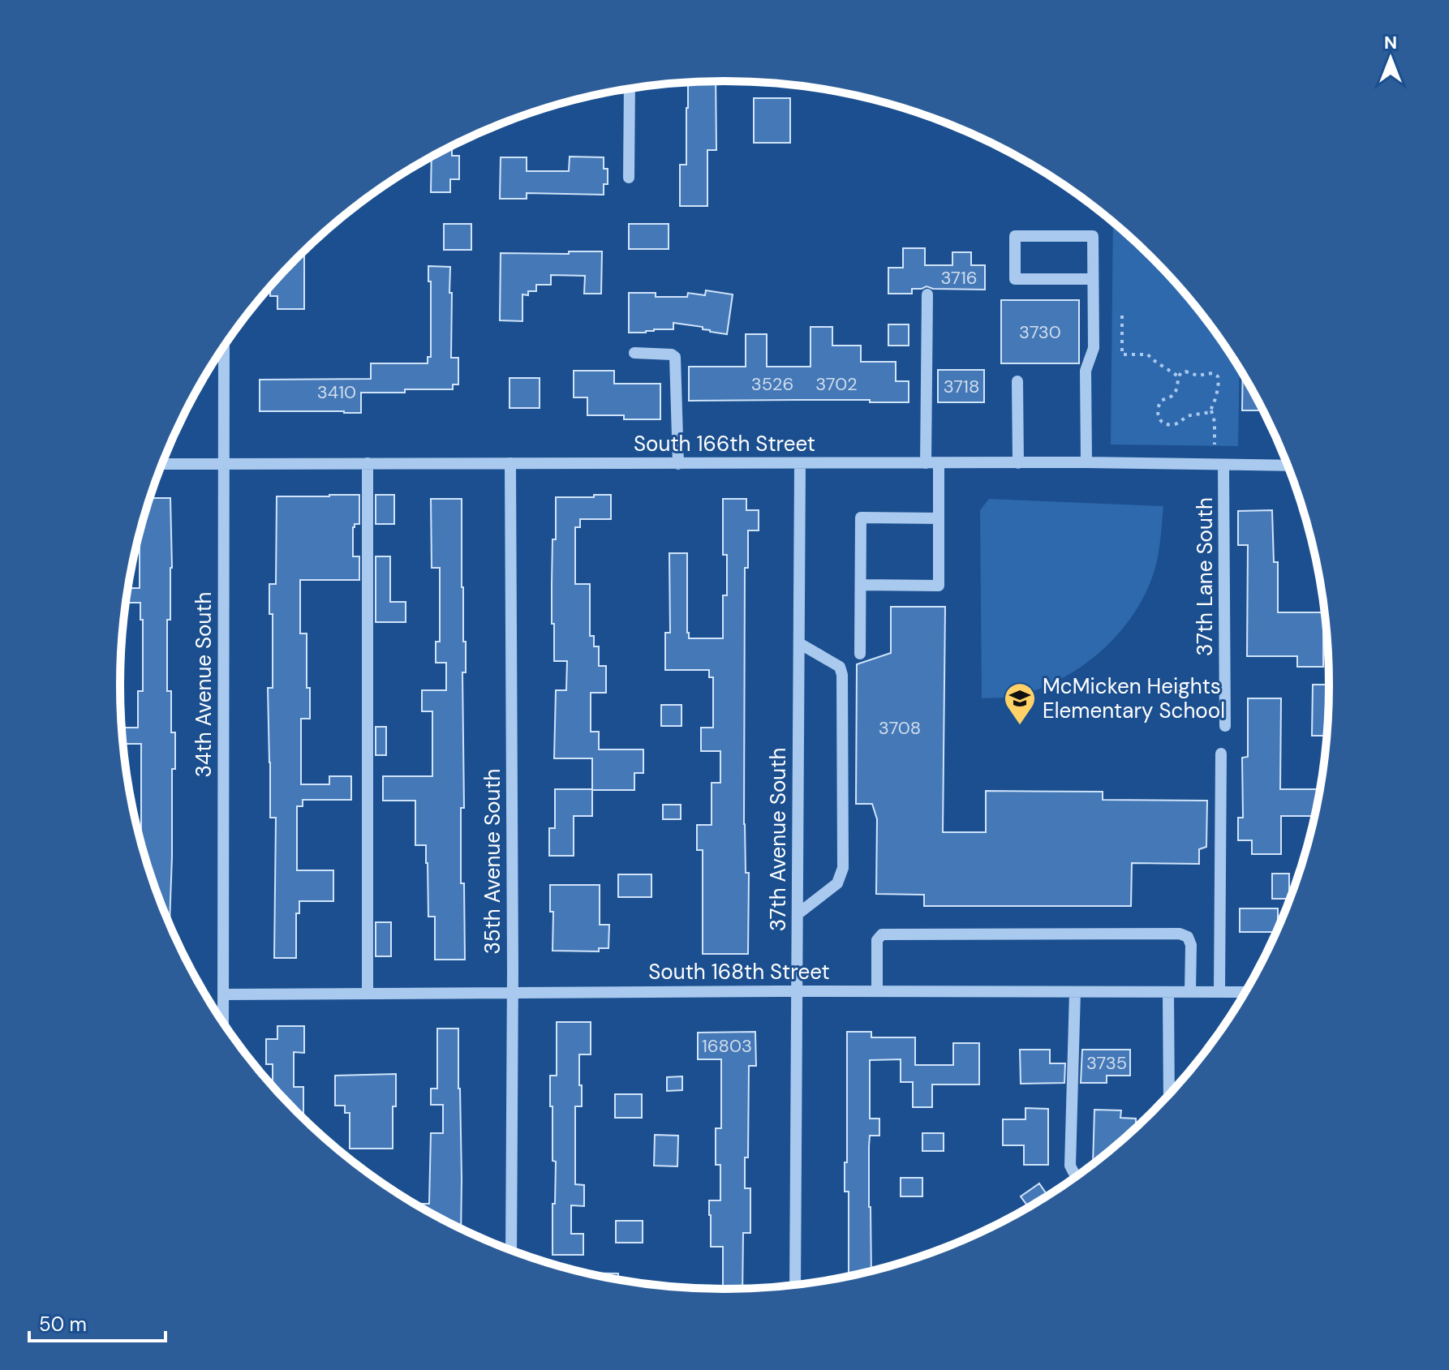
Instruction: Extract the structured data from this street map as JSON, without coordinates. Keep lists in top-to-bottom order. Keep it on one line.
{"streets":{"street":["South 166th Street","37th Lane South","34th Avenue South","37th Avenue South","35th Avenue South","South 168th Street"]},"crossings":[["South 166th Street","37th Lane South"],["South 166th Street","34th Avenue South"],["South 166th Street","37th Avenue South"],["South 166th Street","35th Avenue South"],["34th Avenue South","South 168th Street"],["37th Avenue South","South 168th Street"],["35th Avenue South","South 168th Street"]],"places":{"school or university":["McMicken Heights Elementary School"]},"house_numbers":["3716","3730","3526","3702","3718","3410","3708","16803","3735"],"scale_bar":"50 m","north":"top"}
